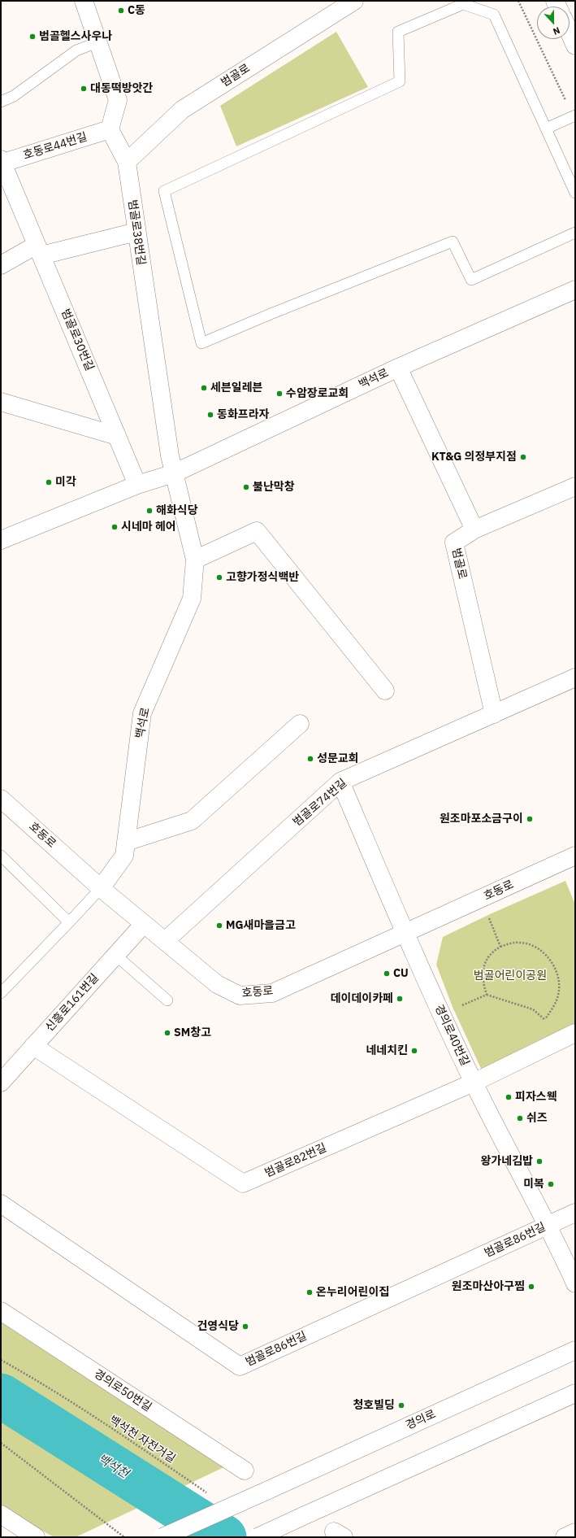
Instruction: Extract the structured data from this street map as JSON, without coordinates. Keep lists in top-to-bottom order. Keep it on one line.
{"streets":{"street":["범골로","호동로44번길","범골로38번길","범골로30번길","백석로","범골로74번길","호동로","신흥로161번길","경의로40번길","범골로82번길","범골로86번길","경의로50번길","경의로"],"path":["백석천 자전거길"]},"crossings":[["범골로","범골로38번길"],["범골로","범골로74번길"],["호동로44번길","범골로38번길"],["호동로44번길","범골로30번길"],["범골로38번길","백석로"],["범골로30번길","백석로"],["백석로","호동로"],["범골로74번길","호동로"],["범골로74번길","경의로40번길"],["호동로","신흥로161번길"],["호동로","경의로40번길"],["신흥로161번길","범골로82번길"],["경의로40번길","범골로82번길"],["경의로40번길","범골로86번길"]],"water":["백석천"],"parks":["범골어린이공원"],"places":["C동","범골헬스사우나","대동떡방앗간","세븐일레븐","수암장로교회","동화프라자","KT&G 의정부지점","미각","불난막창","해화식당","시네마 헤어","고향가정식백반","성문교회","원조마포소금구이","MG새마을금고","CU","데이데이카페","SM창고","네네치킨","피자스웩","쉬즈","왕가네김밥","미복","원조마산아구찜","온누리어린이집","건영식당","청호빌딩"],"north":"bottom"}
